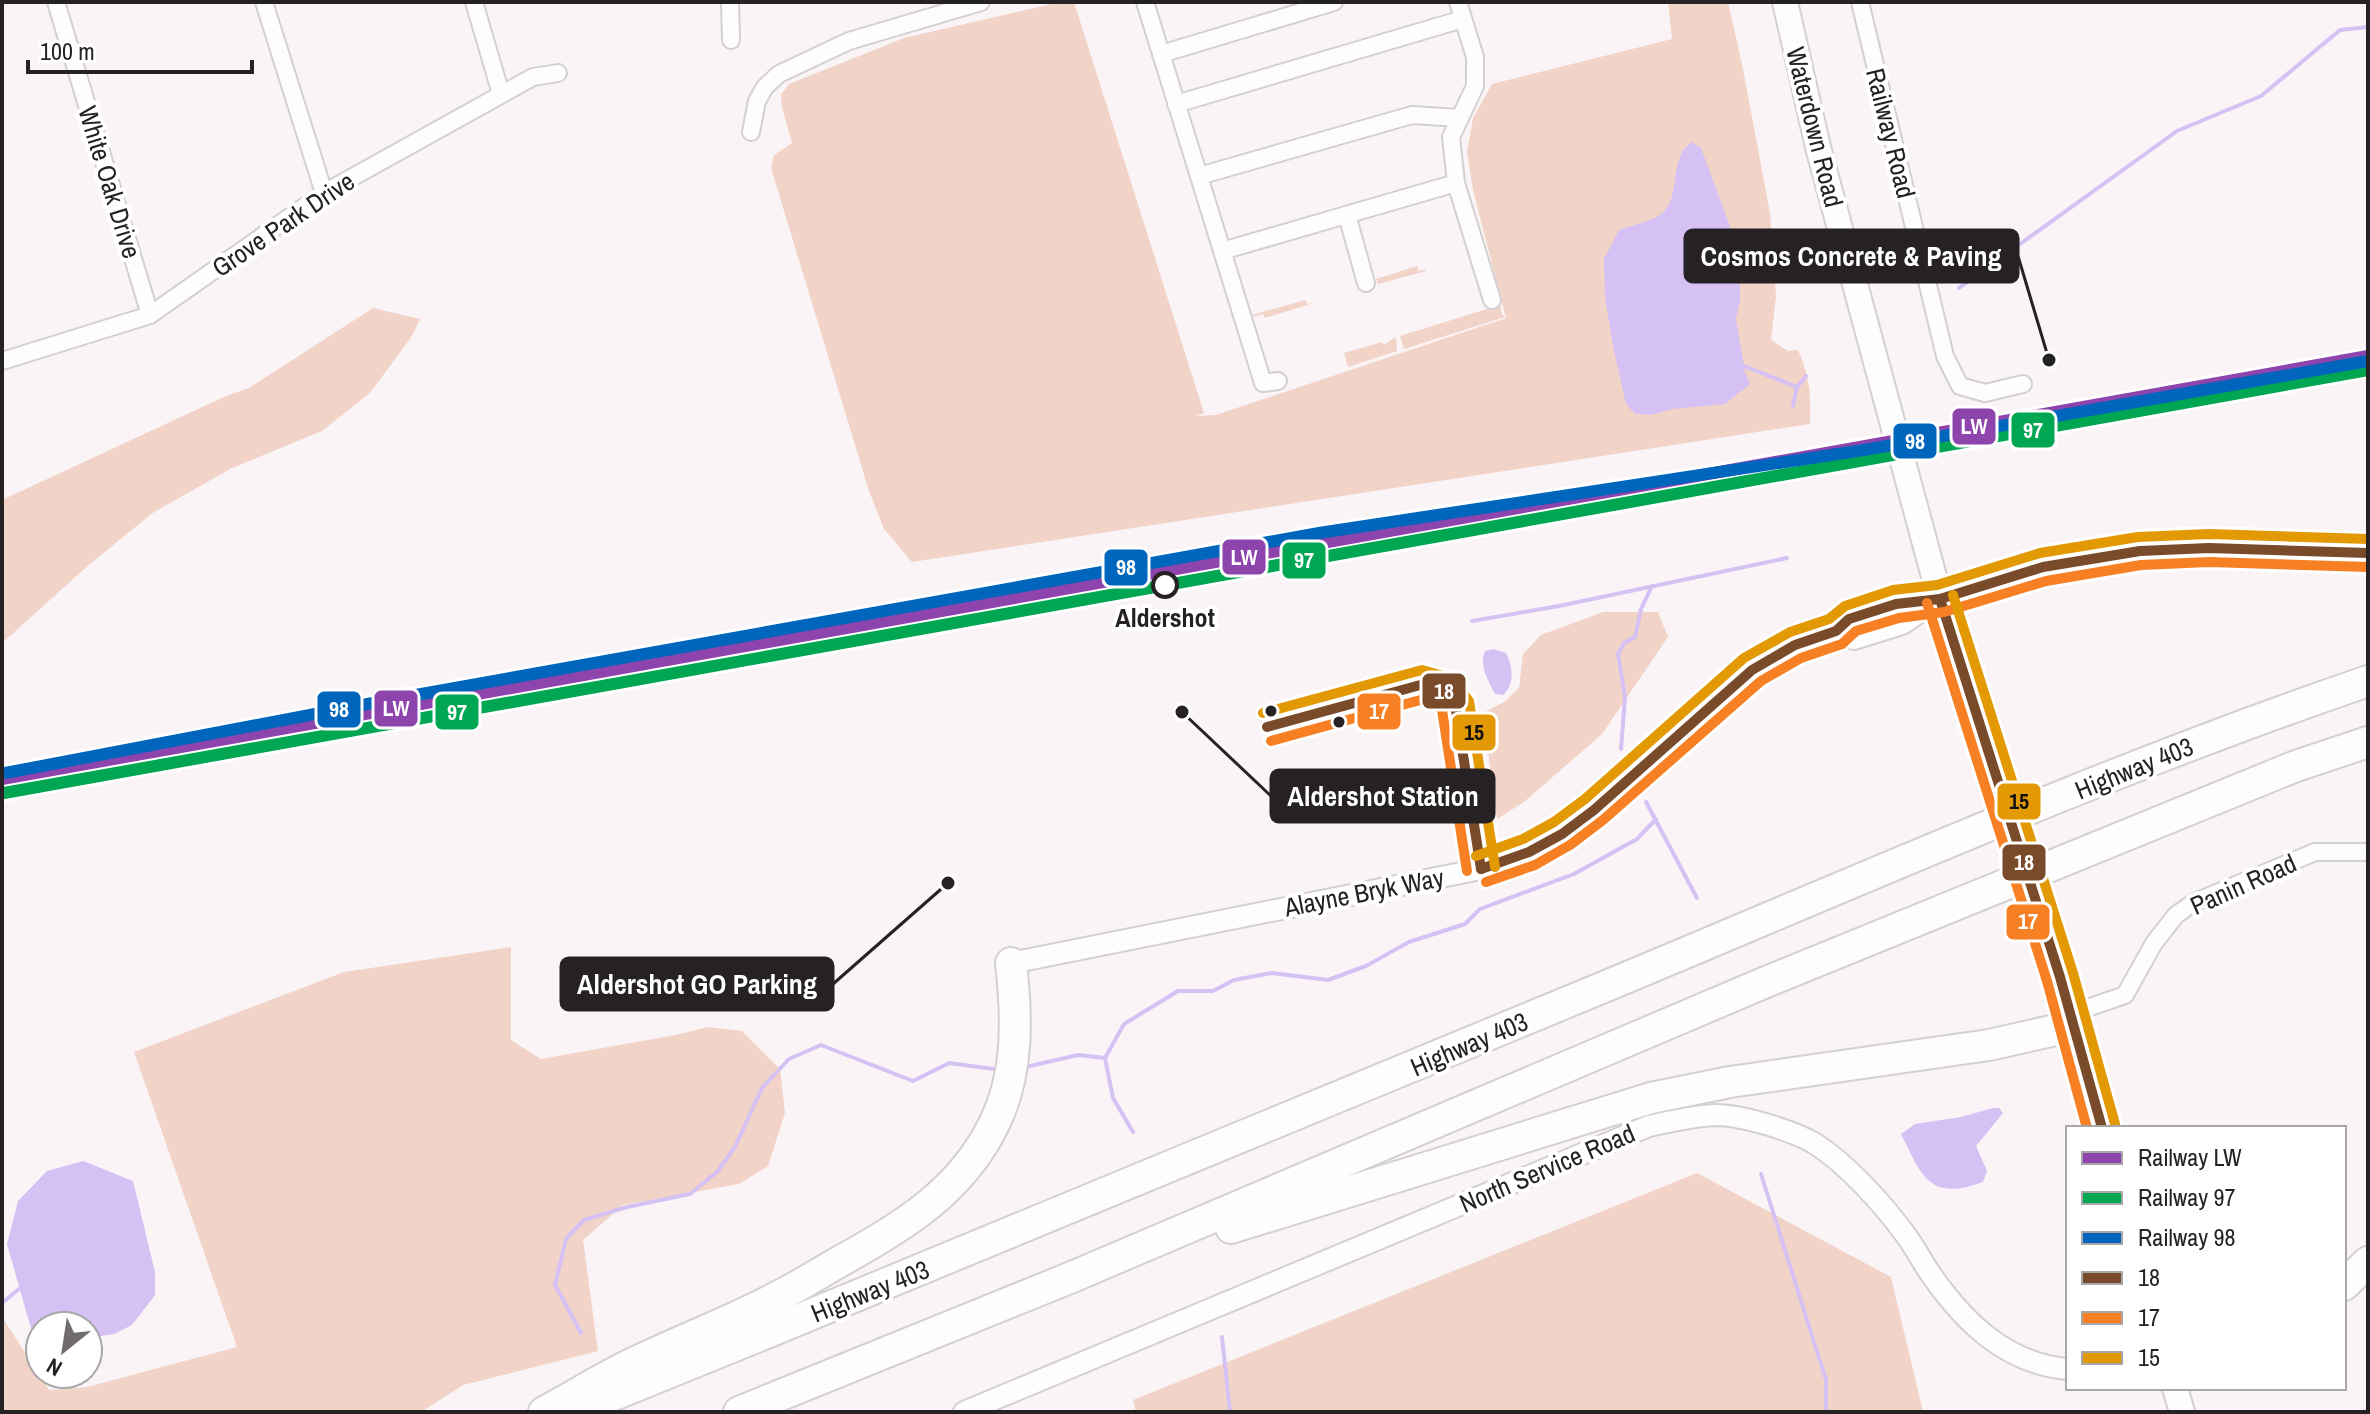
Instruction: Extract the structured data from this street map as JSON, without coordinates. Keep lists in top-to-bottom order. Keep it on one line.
{"streets":{"highway":["Highway 403"],"main road":["Waterdown Road"],"street":["Railway Road","White Oak Drive","Grove Park Drive","Panin Road","Alayne Bryk Way","North Service Road"]},"crossings":[["Waterdown Road","Panin Road"],["Waterdown Road","Alayne Bryk Way"],["White Oak Drive","Grove Park Drive"]],"places":["Cosmos Concrete & Paving","Aldershot","Aldershot Station","Aldershot GO Parking"],"lines":["rail line LW","rail line 98","rail line 97","transit line 15","transit line 18","transit line 17"],"legend":["Railway LW","Railway 97","Railway 98","18","17","15"],"scale_bar":"100 m","north":"bottom left"}
